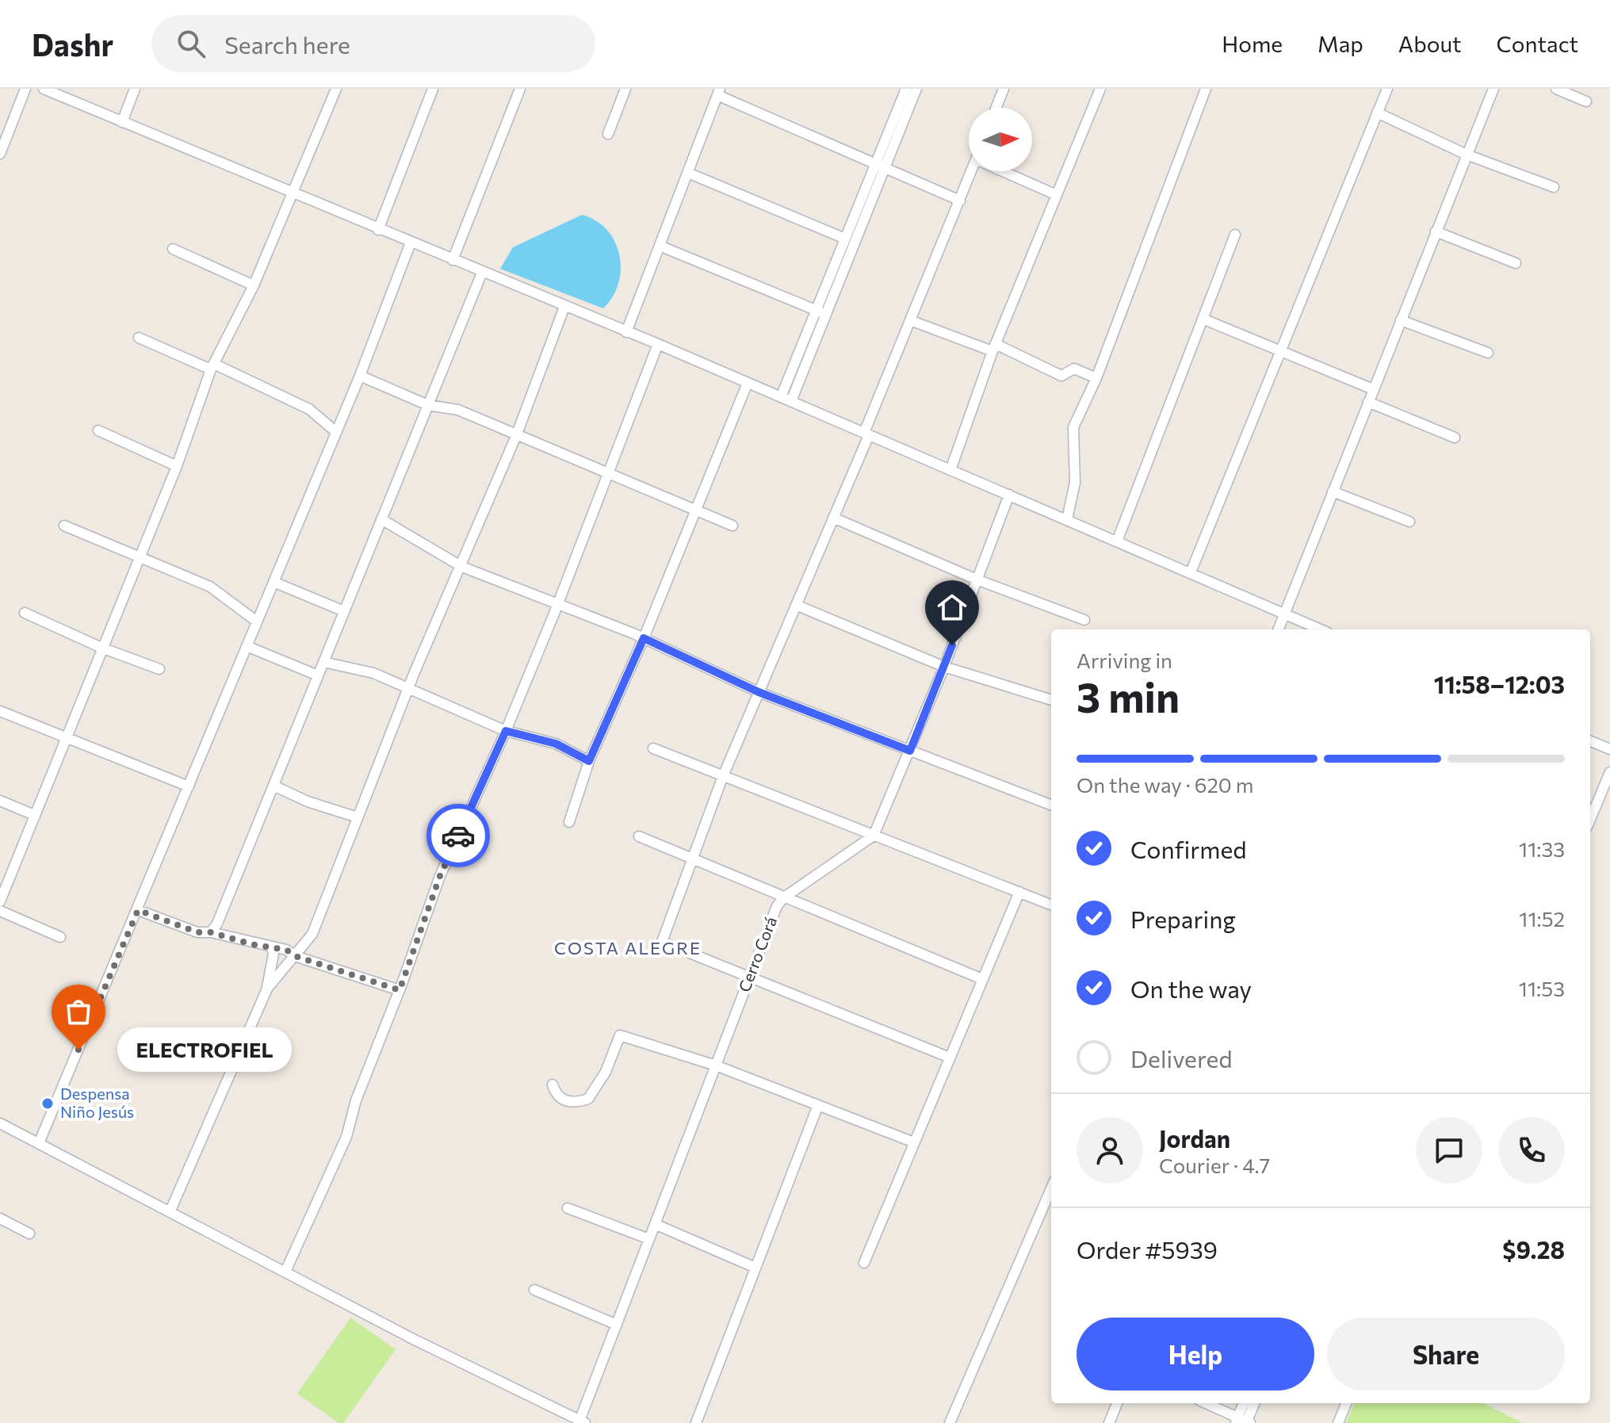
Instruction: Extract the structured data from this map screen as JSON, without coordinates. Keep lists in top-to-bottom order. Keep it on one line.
{"streets":{"street":["Cerro Corá"]},"districts":["COSTA ALEGRE"],"places":["ELECTROFIEL","Despensa Niño Jesús"],"north":"right","page":{"header":"Dashr","search":"Search here","nav":["Home","Map","About","Contact"],"heading":["3 min","Arriving in","11:58–12:03"],"panel":["Jordan","Courier · 4.7","Order #5939","$9.28"],"bar":"On the way · 620 m","list":[["Confirmed","11:33"],["Preparing","11:52"],["On the way","11:53"],"Delivered"],"bubble":"ELECTROFIEL","buttons":["Help","Share"]}}
